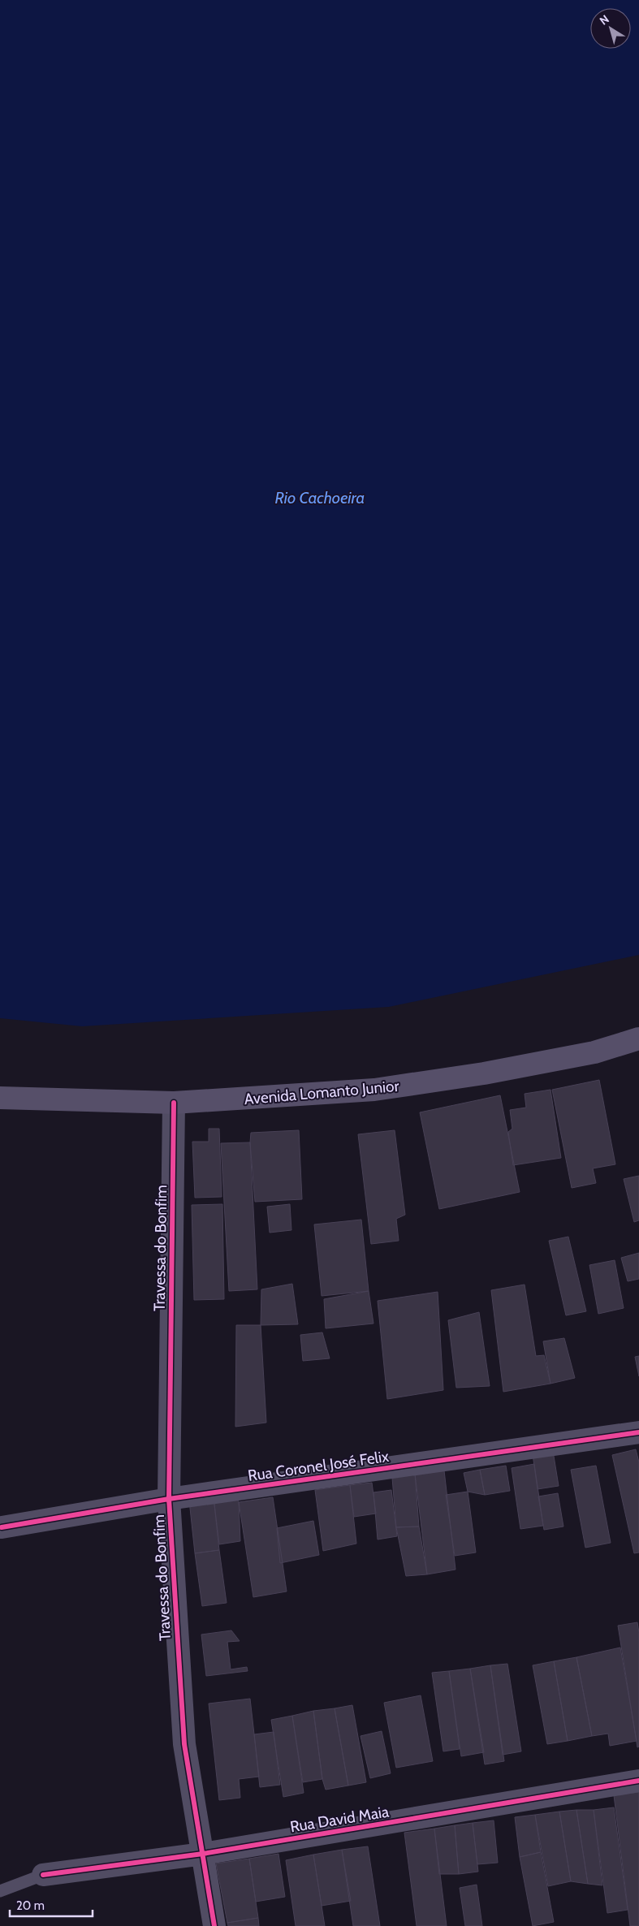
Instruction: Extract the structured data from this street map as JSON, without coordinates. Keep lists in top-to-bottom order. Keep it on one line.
{"streets":{"main road":["Avenida Lomanto Junior"],"street":["Travessa do Bonfim","Rua Coronel José Felix","Rua David Maia"]},"crossings":[["Avenida Lomanto Junior","Travessa do Bonfim"],["Travessa do Bonfim","Rua Coronel José Felix"],["Travessa do Bonfim","Rua David Maia"]],"water":["Rio Cachoeira"],"scale_bar":"20 m","north":"top left"}
